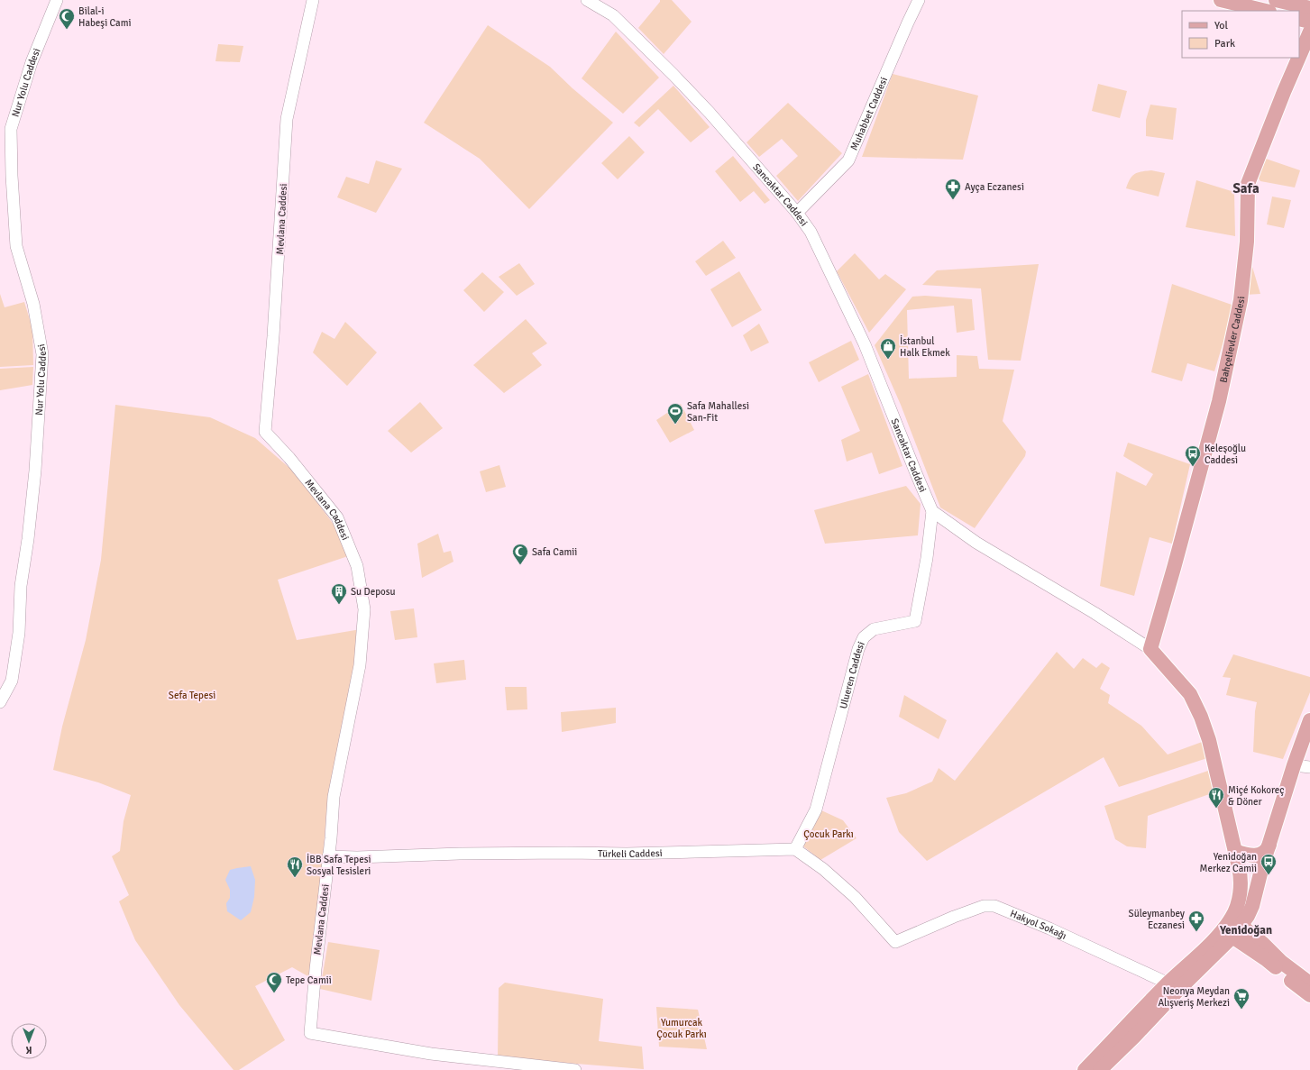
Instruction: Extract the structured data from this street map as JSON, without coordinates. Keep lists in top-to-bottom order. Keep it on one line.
{"streets":{"main road":["Sancaktar Caddesi","Bahçelievler Caddesi"],"street":["Nur Yolu Caddesi","Muhabbet Caddesi","Mevlana Caddesi","Ulueren Caddesi","Türkeli Caddesi","Hakyol Sokağı"]},"crossings":[["Muhabbet Caddesi","Sancaktar Caddesi"],["Sancaktar Caddesi","Bahçelievler Caddesi"],["Sancaktar Caddesi","Ulueren Caddesi"],["Mevlana Caddesi","Türkeli Caddesi"],["Ulueren Caddesi","Türkeli Caddesi"],["Ulueren Caddesi","Hakyol Sokağı"],["Türkeli Caddesi","Hakyol Sokağı"]],"districts":["Safa","Yenidoğan"],"parks":["Sefa Tepesi","Çocuk Parkı","Yumurcak Çocuk Parkı"],"places":{"mosque":["Bilal-i Habeşi Cami","Safa Camii","Tepe Camii"],"pharmacy":["Ayça Eczanesi","Süleymanbey Eczanesi"],"shop":["İstanbul Halk Ekmek"],"sports":["Safa Mahallesi San-Fit"],"bus stop":["Keleşoğlu Caddesi","Yenidoğan Merkez Camii"],"building":["Su Deposu"],"restaurant":["Miçé Kokoreç & Döner","İBB Safa Tepesi Sosyal Tesisleri"],"supermarket":["Neonya Meydan Alışveriş Merkezi"]},"legend":["Yol","Park"],"north":"bottom"}
